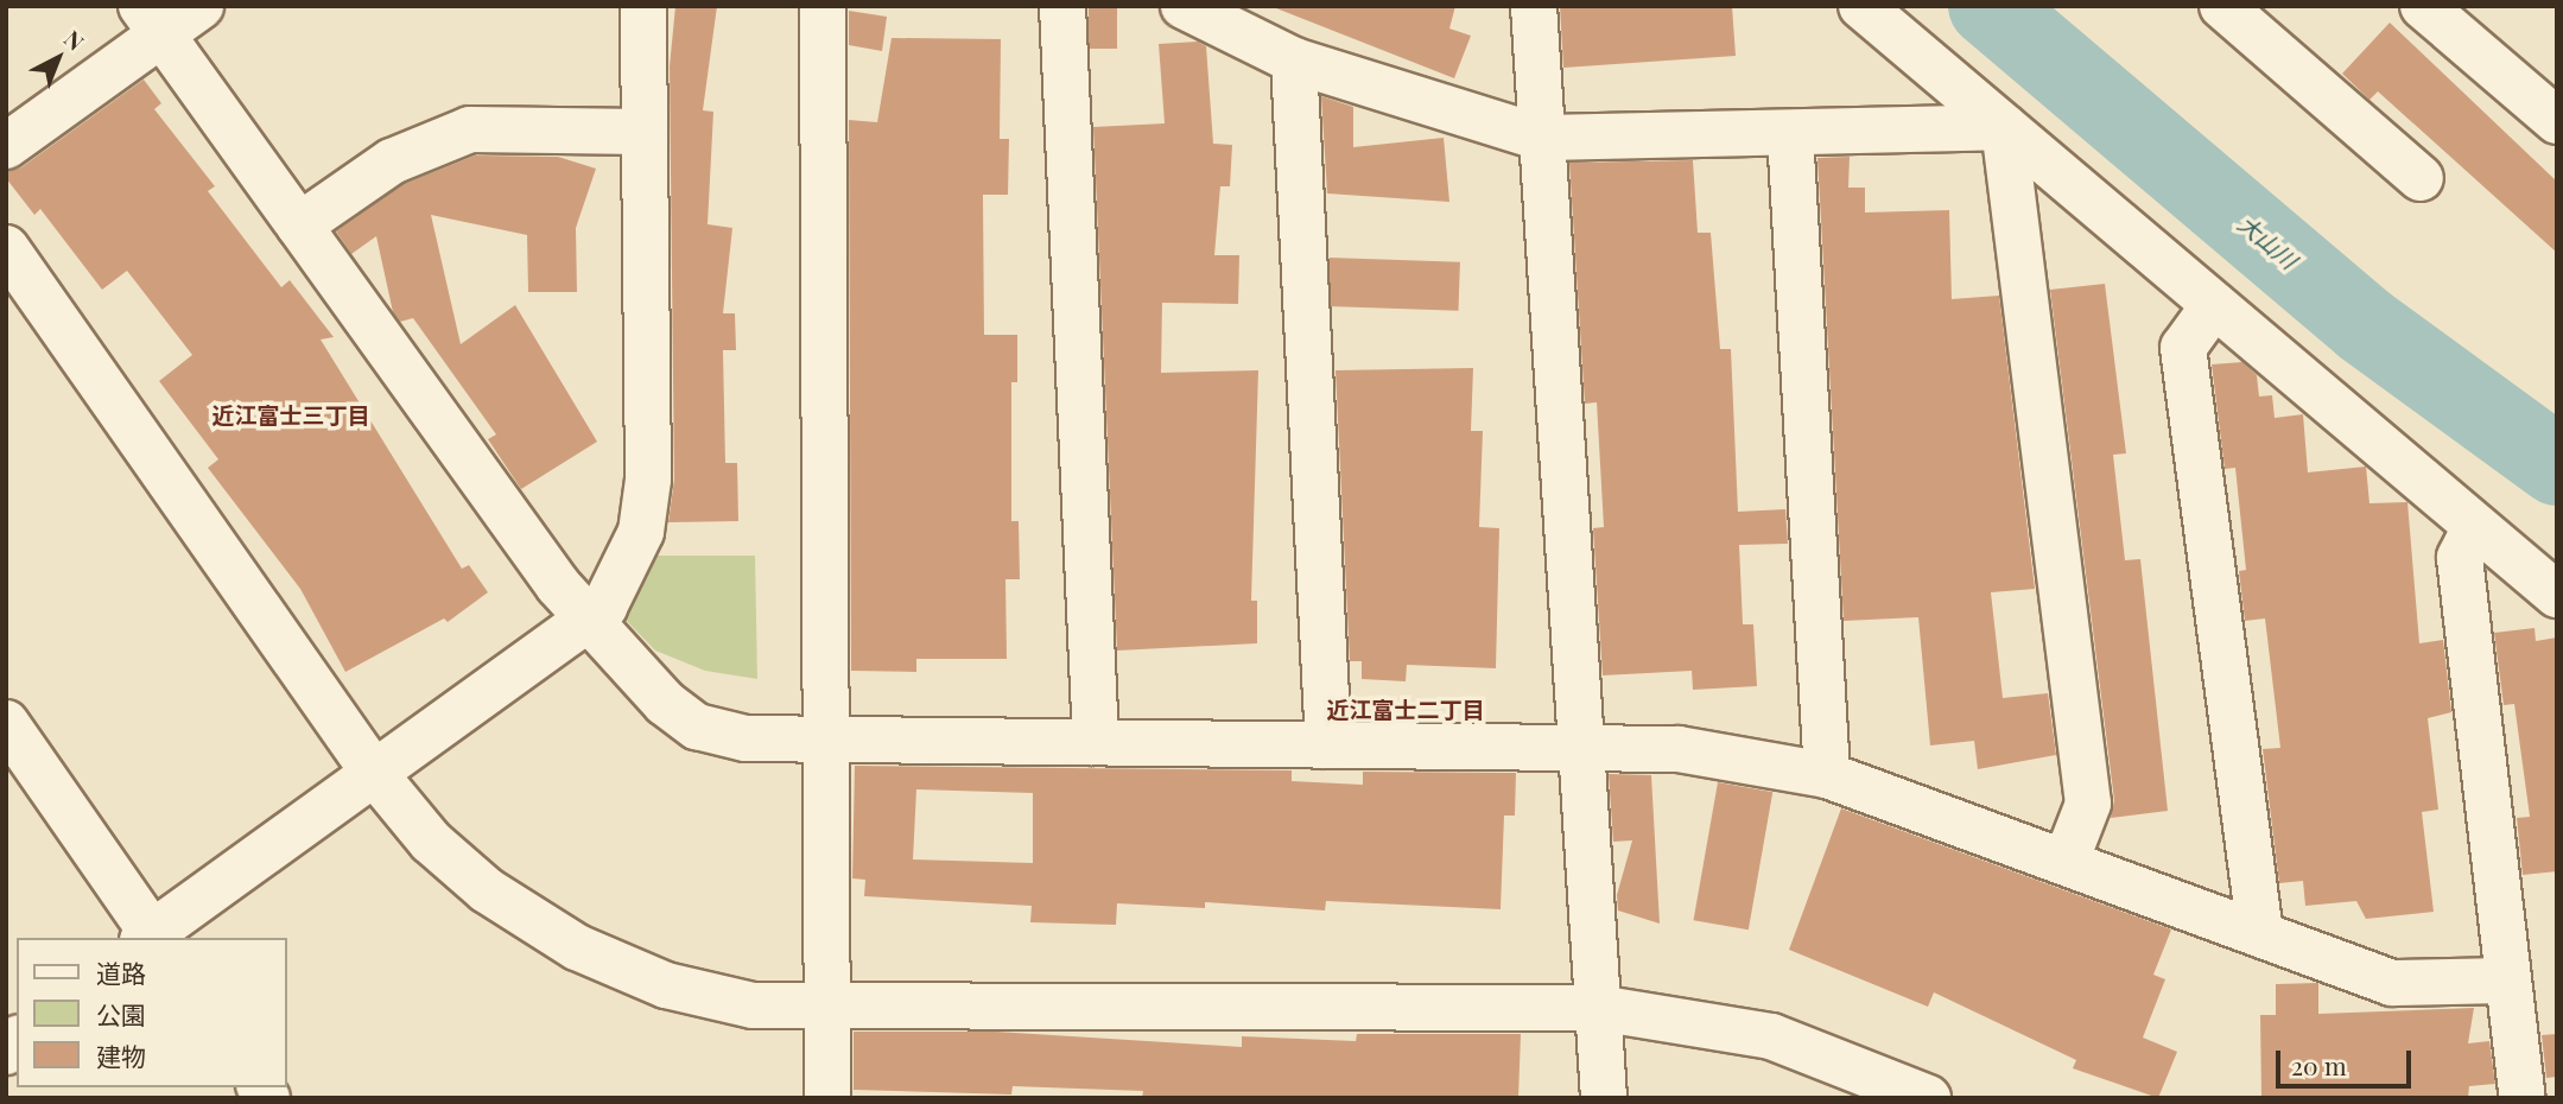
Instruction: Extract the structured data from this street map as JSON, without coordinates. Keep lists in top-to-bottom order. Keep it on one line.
{"districts":["近江富士三丁目","近江富士二丁目"],"water":["大山川"],"legend":["道路","公園","建物"],"scale_bar":"20 m","north":"top right"}
